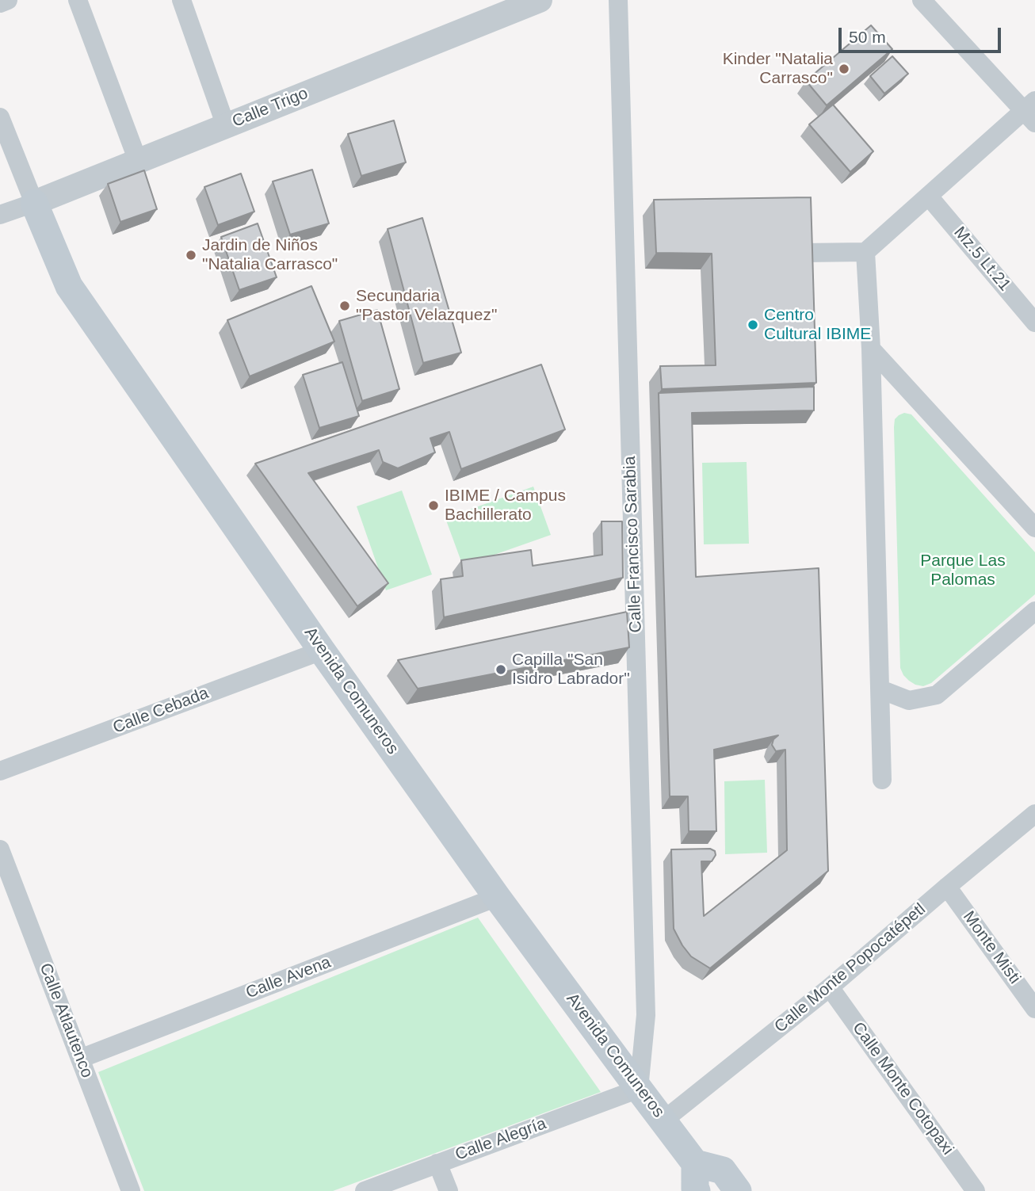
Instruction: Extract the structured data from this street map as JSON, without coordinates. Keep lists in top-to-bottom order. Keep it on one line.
{"streets":{"main road":["Avenida Comuneros"],"street":["Calle Trigo","Mz.5 Lt.21","Calle Francisco Sarabia","Calle Cebada","Monte Misti","Calle Monte Popocatépetl","Calle Avena","Calle Atlautenco","Calle Monte Cotopaxi","Calle Alegría"]},"crossings":[["Calle Trigo","Avenida Comuneros"],["Calle Francisco Sarabia","Avenida Comuneros"],["Calle Francisco Sarabia","Calle Alegría"],["Avenida Comuneros","Calle Cebada"],["Avenida Comuneros","Calle Monte Popocatépetl"],["Avenida Comuneros","Calle Avena"],["Avenida Comuneros","Calle Alegría"],["Monte Misti","Calle Monte Popocatépetl"],["Calle Monte Popocatépetl","Calle Monte Cotopaxi"],["Calle Avena","Calle Atlautenco"]],"parks":["Parque Las Palomas"],"places":["Kinder \"Natalia Carrasco\"","Jardin de Niños \"Natalia Carrasco\"","Secundaria \"Pastor Velazquez\"","Centro Cultural IBIME","IBIME / Campus Bachillerato","Capilla \"San Isidro Labrador\""],"scale_bar":"50 m"}
